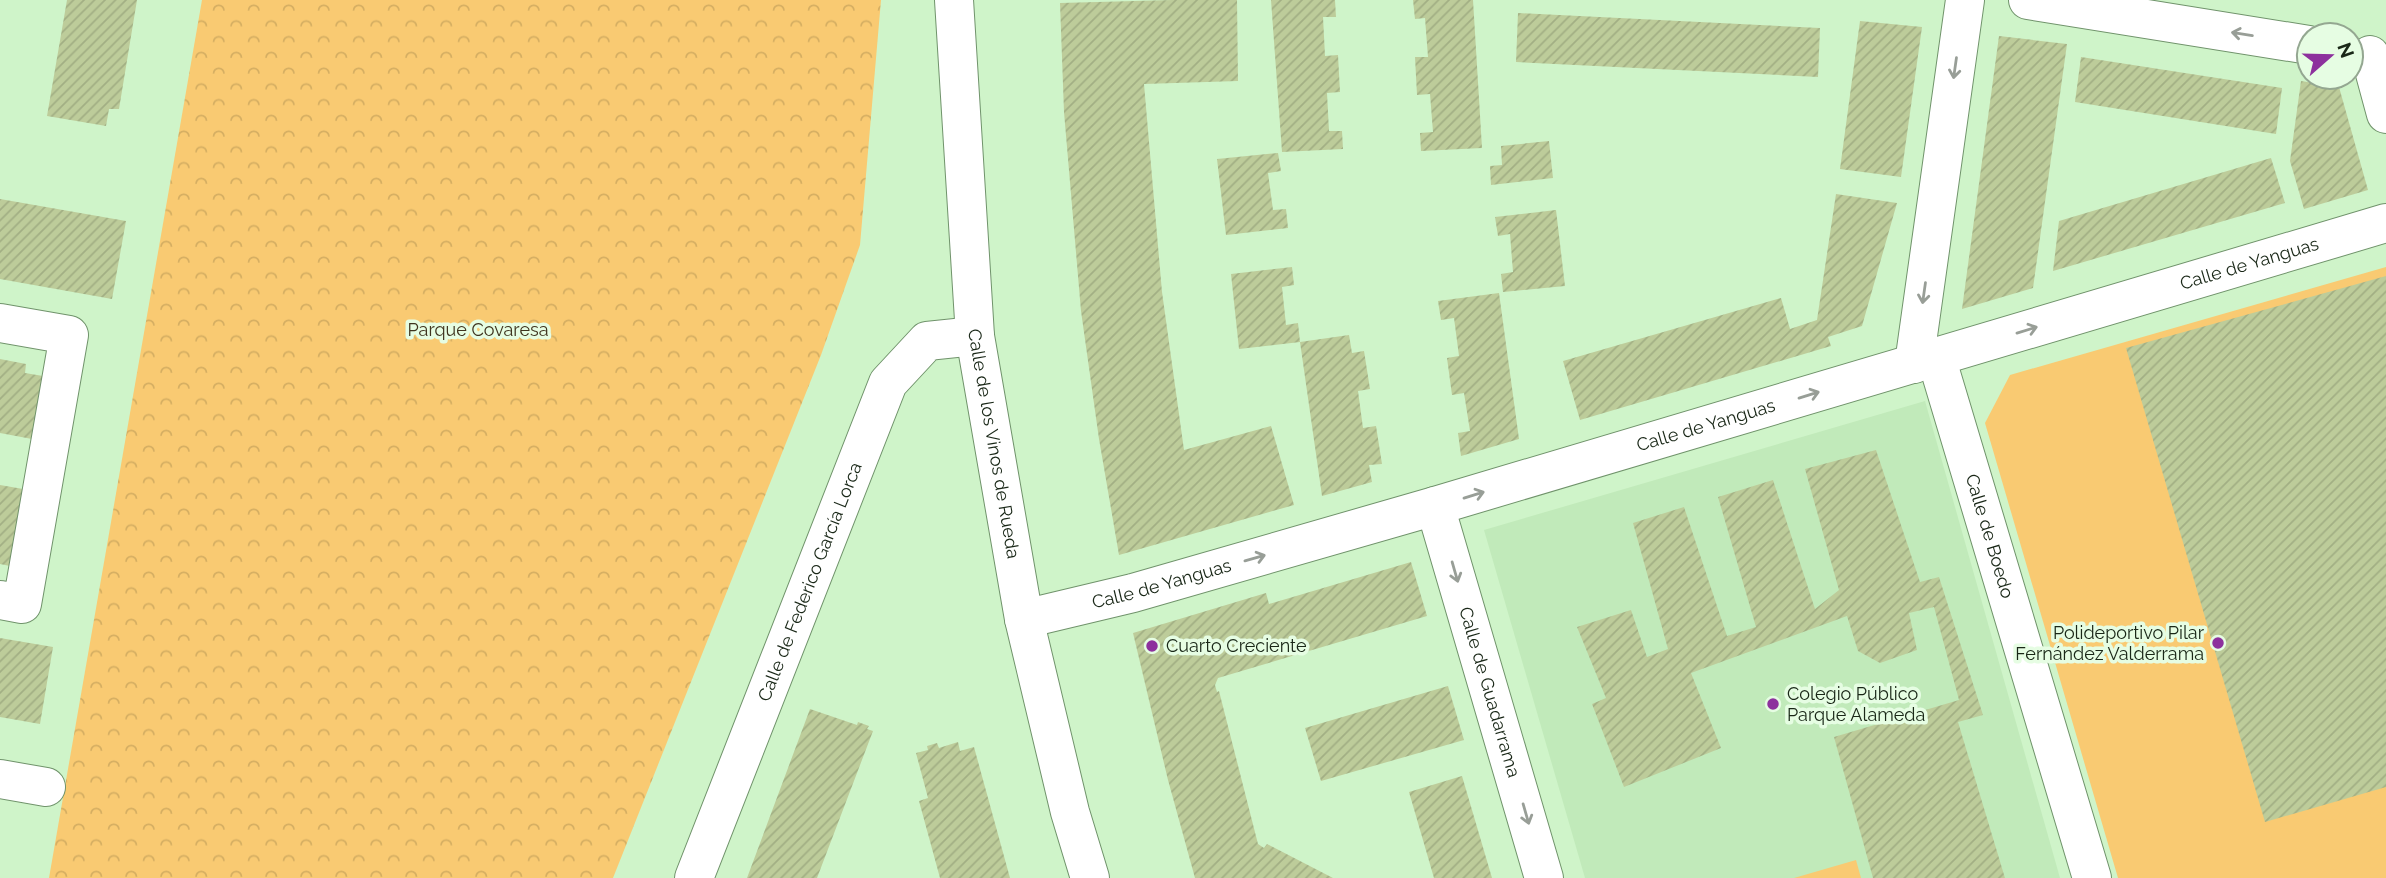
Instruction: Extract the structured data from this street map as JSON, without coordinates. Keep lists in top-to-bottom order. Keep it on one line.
{"streets":{"street":["Calle de Yanguas","Calle de los Vinos de Rueda","Calle de Boedo","Calle de Federico García Lorca","Calle de Guadarrama"]},"crossings":[["Calle de Yanguas","Calle de los Vinos de Rueda"],["Calle de Yanguas","Calle de Boedo"],["Calle de Yanguas","Calle de Guadarrama"],["Calle de los Vinos de Rueda","Calle de Federico García Lorca"]],"one_way":["Calle de Yanguas","Calle de Boedo","Calle de Guadarrama"],"parks":["Parque Covaresa"],"places":["Polideportivo Pilar Fernández Valderrama","Cuarto Creciente","Colegio Público Parque Alameda"],"north":"right"}
